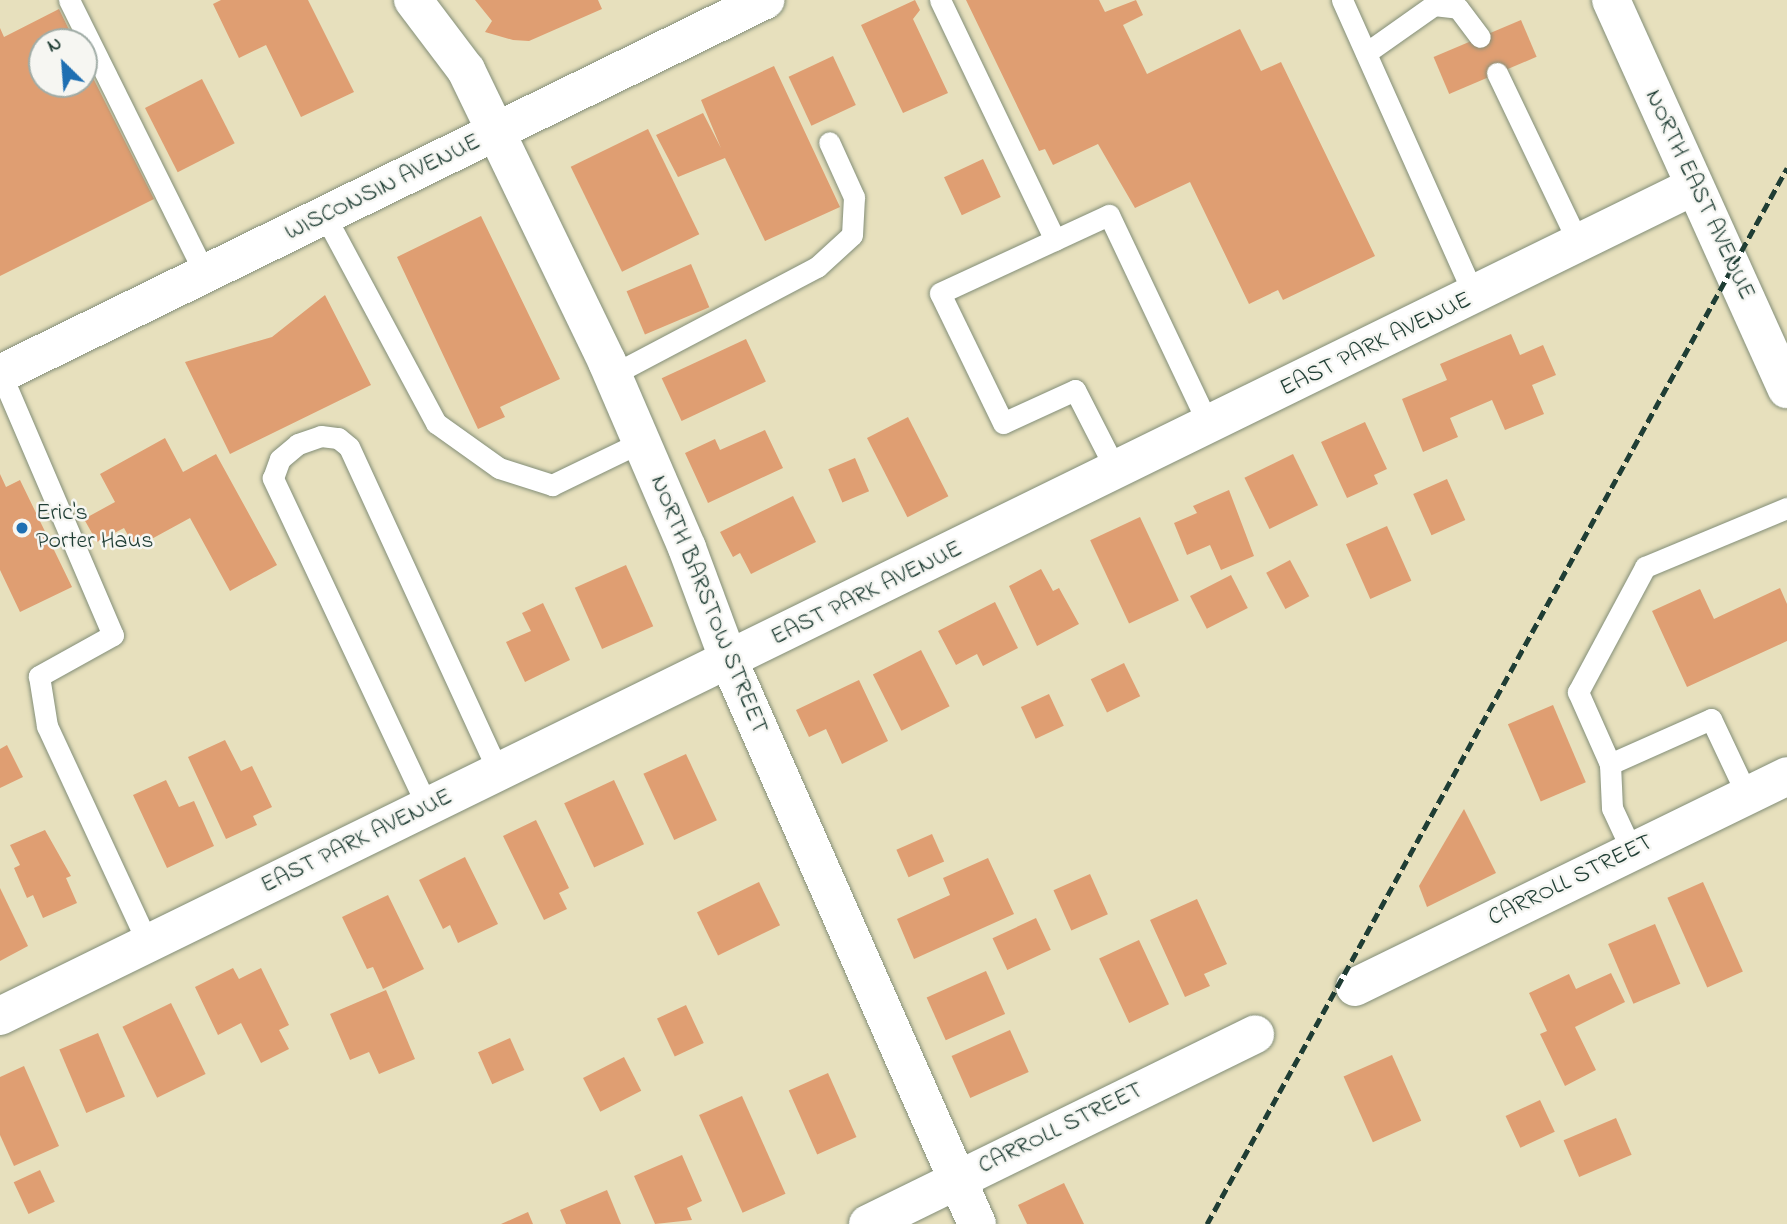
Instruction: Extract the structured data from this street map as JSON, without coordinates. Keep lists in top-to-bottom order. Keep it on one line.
{"streets":{"street":["WISCONSIN AVENUE","NORTH EAST AVENUE","EAST PARK AVENUE","NORTH BARSTOW STREET","CARROLL STREET"]},"crossings":[["WISCONSIN AVENUE","NORTH BARSTOW STREET"],["NORTH EAST AVENUE","EAST PARK AVENUE"],["EAST PARK AVENUE","NORTH BARSTOW STREET"],["NORTH BARSTOW STREET","CARROLL STREET"]],"places":["Eric's Porter Haus"],"north":"top left"}
